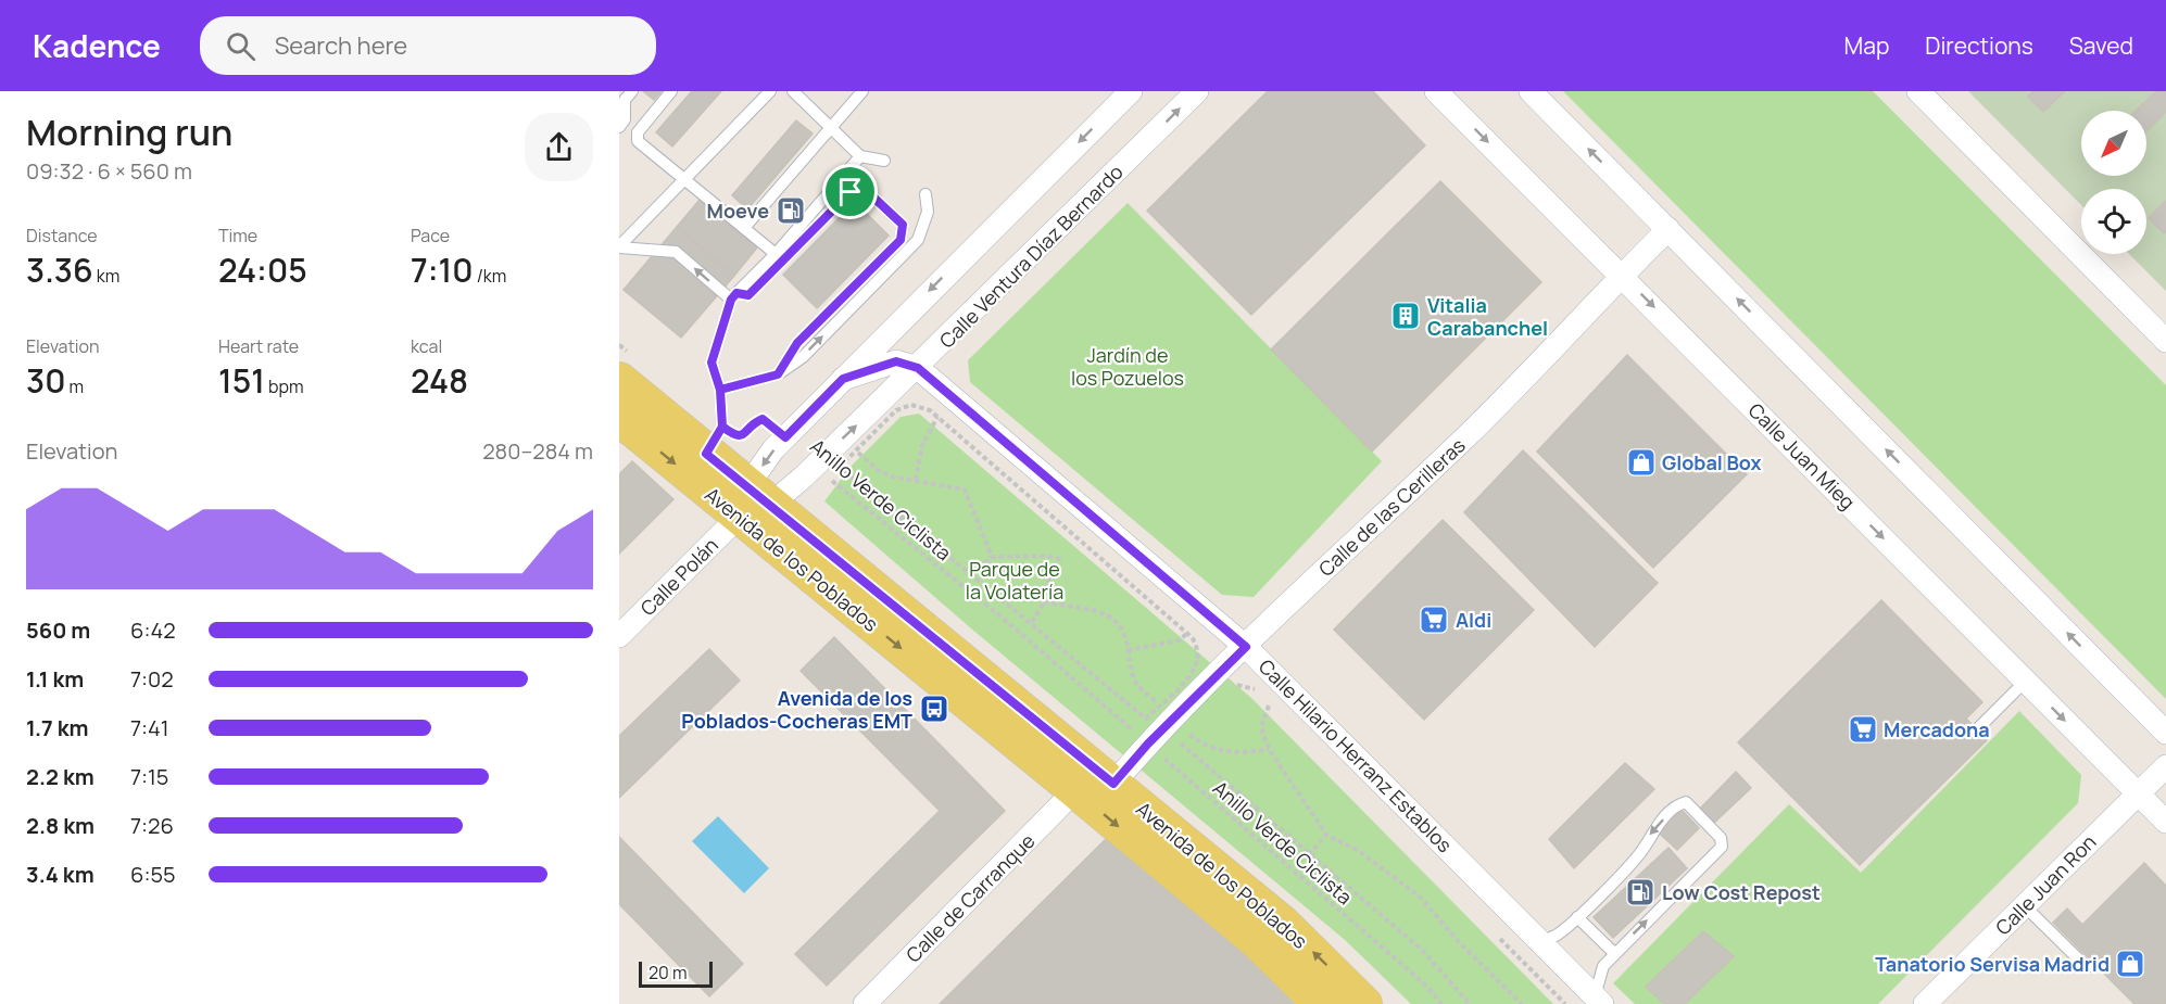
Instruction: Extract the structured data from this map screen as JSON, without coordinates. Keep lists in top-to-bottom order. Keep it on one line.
{"streets":{"main road":["Avenida de los Poblados"],"street":["Calle Ventura Díaz Bernardo","Calle Juan Mieg","Calle de las Cerilleras","Calle Polán","Calle Hilario Herranz Establos","Calle Juan Ron","Calle de Carranque"],"path":["Anillo Verde Ciclista"]},"crossings":[["Calle Ventura Díaz Bernardo","Anillo Verde Ciclista"],["Calle Ventura Díaz Bernardo","Avenida de los Poblados"],["Calle Ventura Díaz Bernardo","Calle Polán"],["Calle Ventura Díaz Bernardo","Calle Hilario Herranz Establos"],["Calle Juan Mieg","Calle de las Cerilleras"],["Calle Juan Mieg","Calle Juan Ron"],["Anillo Verde Ciclista","Calle de las Cerilleras"],["Anillo Verde Ciclista","Avenida de los Poblados"],["Calle de las Cerilleras","Avenida de los Poblados"],["Calle de las Cerilleras","Calle Hilario Herranz Establos"],["Avenida de los Poblados","Calle Polán"],["Avenida de los Poblados","Calle de Carranque"]],"parks":["Jardín de los Pozuelos","Parque de la Volatería"],"places":{"fuel station":["Moeve","Low Cost Repost"],"building":["Vitalia Carabanchel"],"shop":["Global Box","Tanatorio Servisa Madrid"],"supermarket":["Aldi","Mercadona"],"bus stop":["Avenida de los Poblados-Cocheras EMT"]},"scale_bar":"20 m","north":"bottom left","page":{"header":"Kadence","search":"Search here","nav":["Map","Directions","Saved"],"heading":["Morning run","09:32 · 6 × 560 m"],"stats":[["Distance","3.36 km"],["Time","24:05"],["Pace","7:10 /km"],["Elevation","30 m"],["Heart rate","151 bpm"],["kcal","248"]],"chart":["Elevation","280–284 m"],"list":[{"name":"560 m","note":"6:42"},{"name":"1.1 km","note":"7:02"},{"name":"1.7 km","note":"7:41"},{"name":"2.2 km","note":"7:15"},{"name":"2.8 km","note":"7:26"},{"name":"3.4 km","note":"6:55"}],"scale":"20 m"}}
